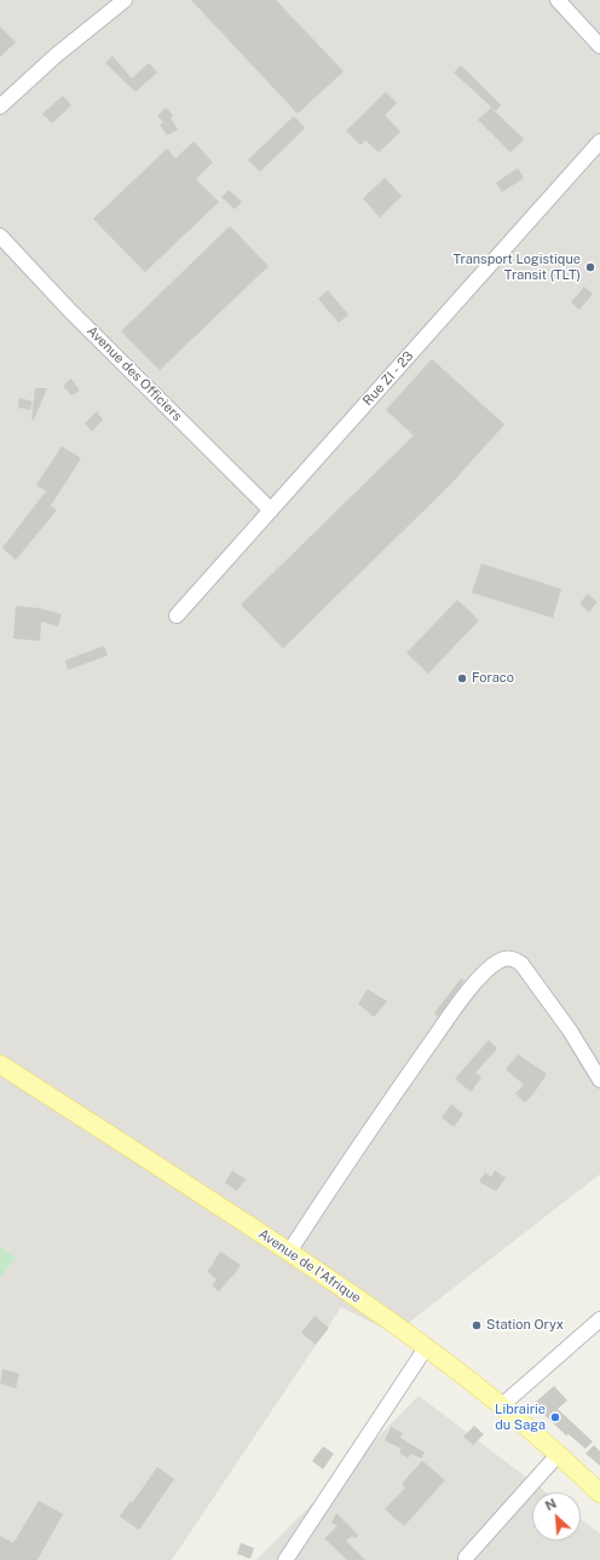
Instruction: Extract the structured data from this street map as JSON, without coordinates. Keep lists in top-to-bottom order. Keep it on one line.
{"streets":{"main road":["Avenue de l'Afrique"],"street":["Avenue des Officiers","Rue ZI - 23"]},"crossings":[["Avenue des Officiers","Rue ZI - 23"]],"places":["Transport Logistique Transit (TLT)","Foraco","Station Oryx","Librairie du Saga"],"north":"top left"}
